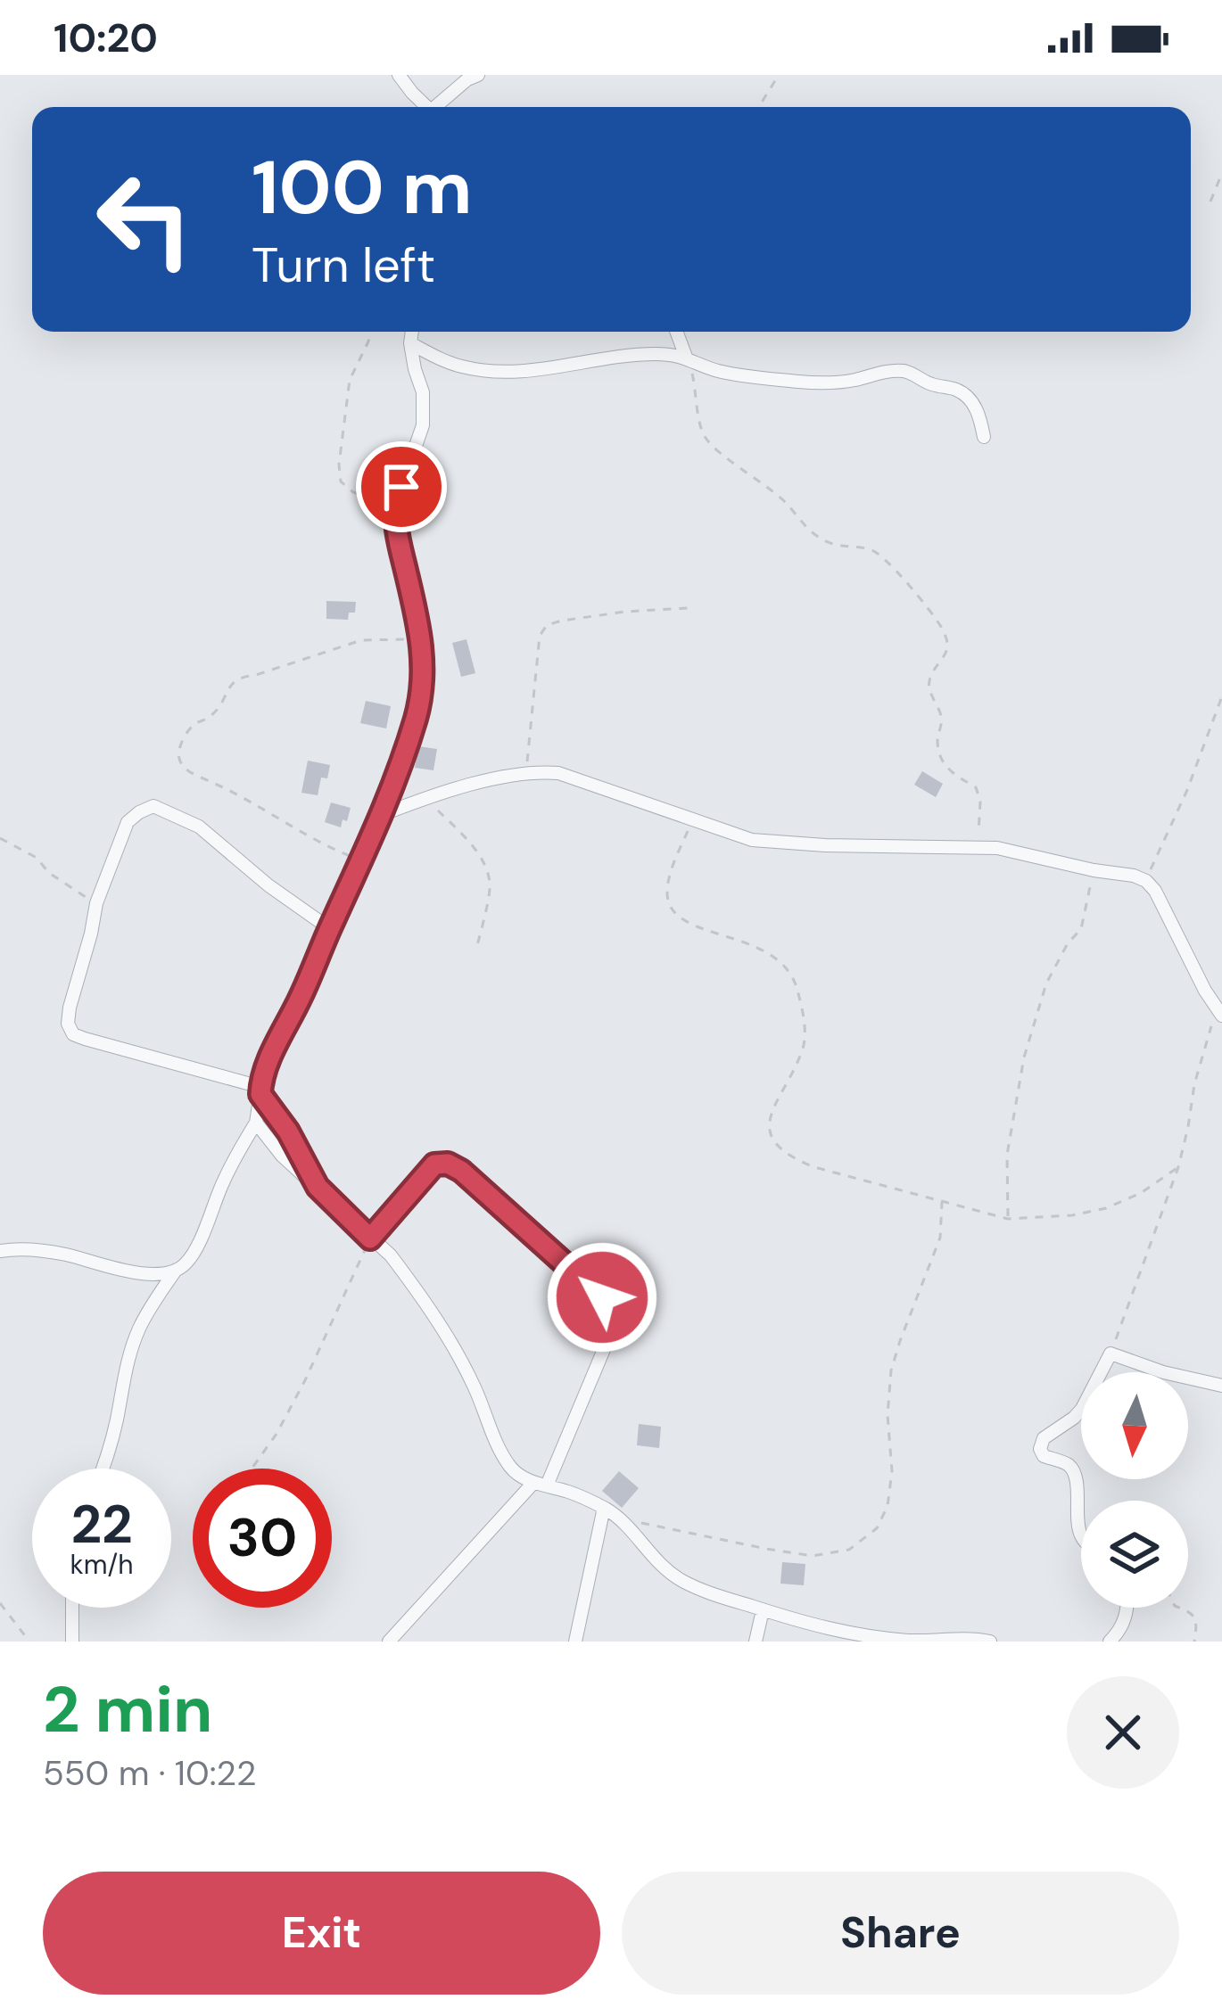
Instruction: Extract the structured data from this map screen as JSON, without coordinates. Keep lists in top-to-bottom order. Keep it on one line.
{"north":"bottom","page":{"status":"10:20","turn":["100 m","Turn left"],"speed":"22 km/h","limit":"30","heading":["2 min","550 m · 10:22"],"buttons":["Exit","Share"]}}
